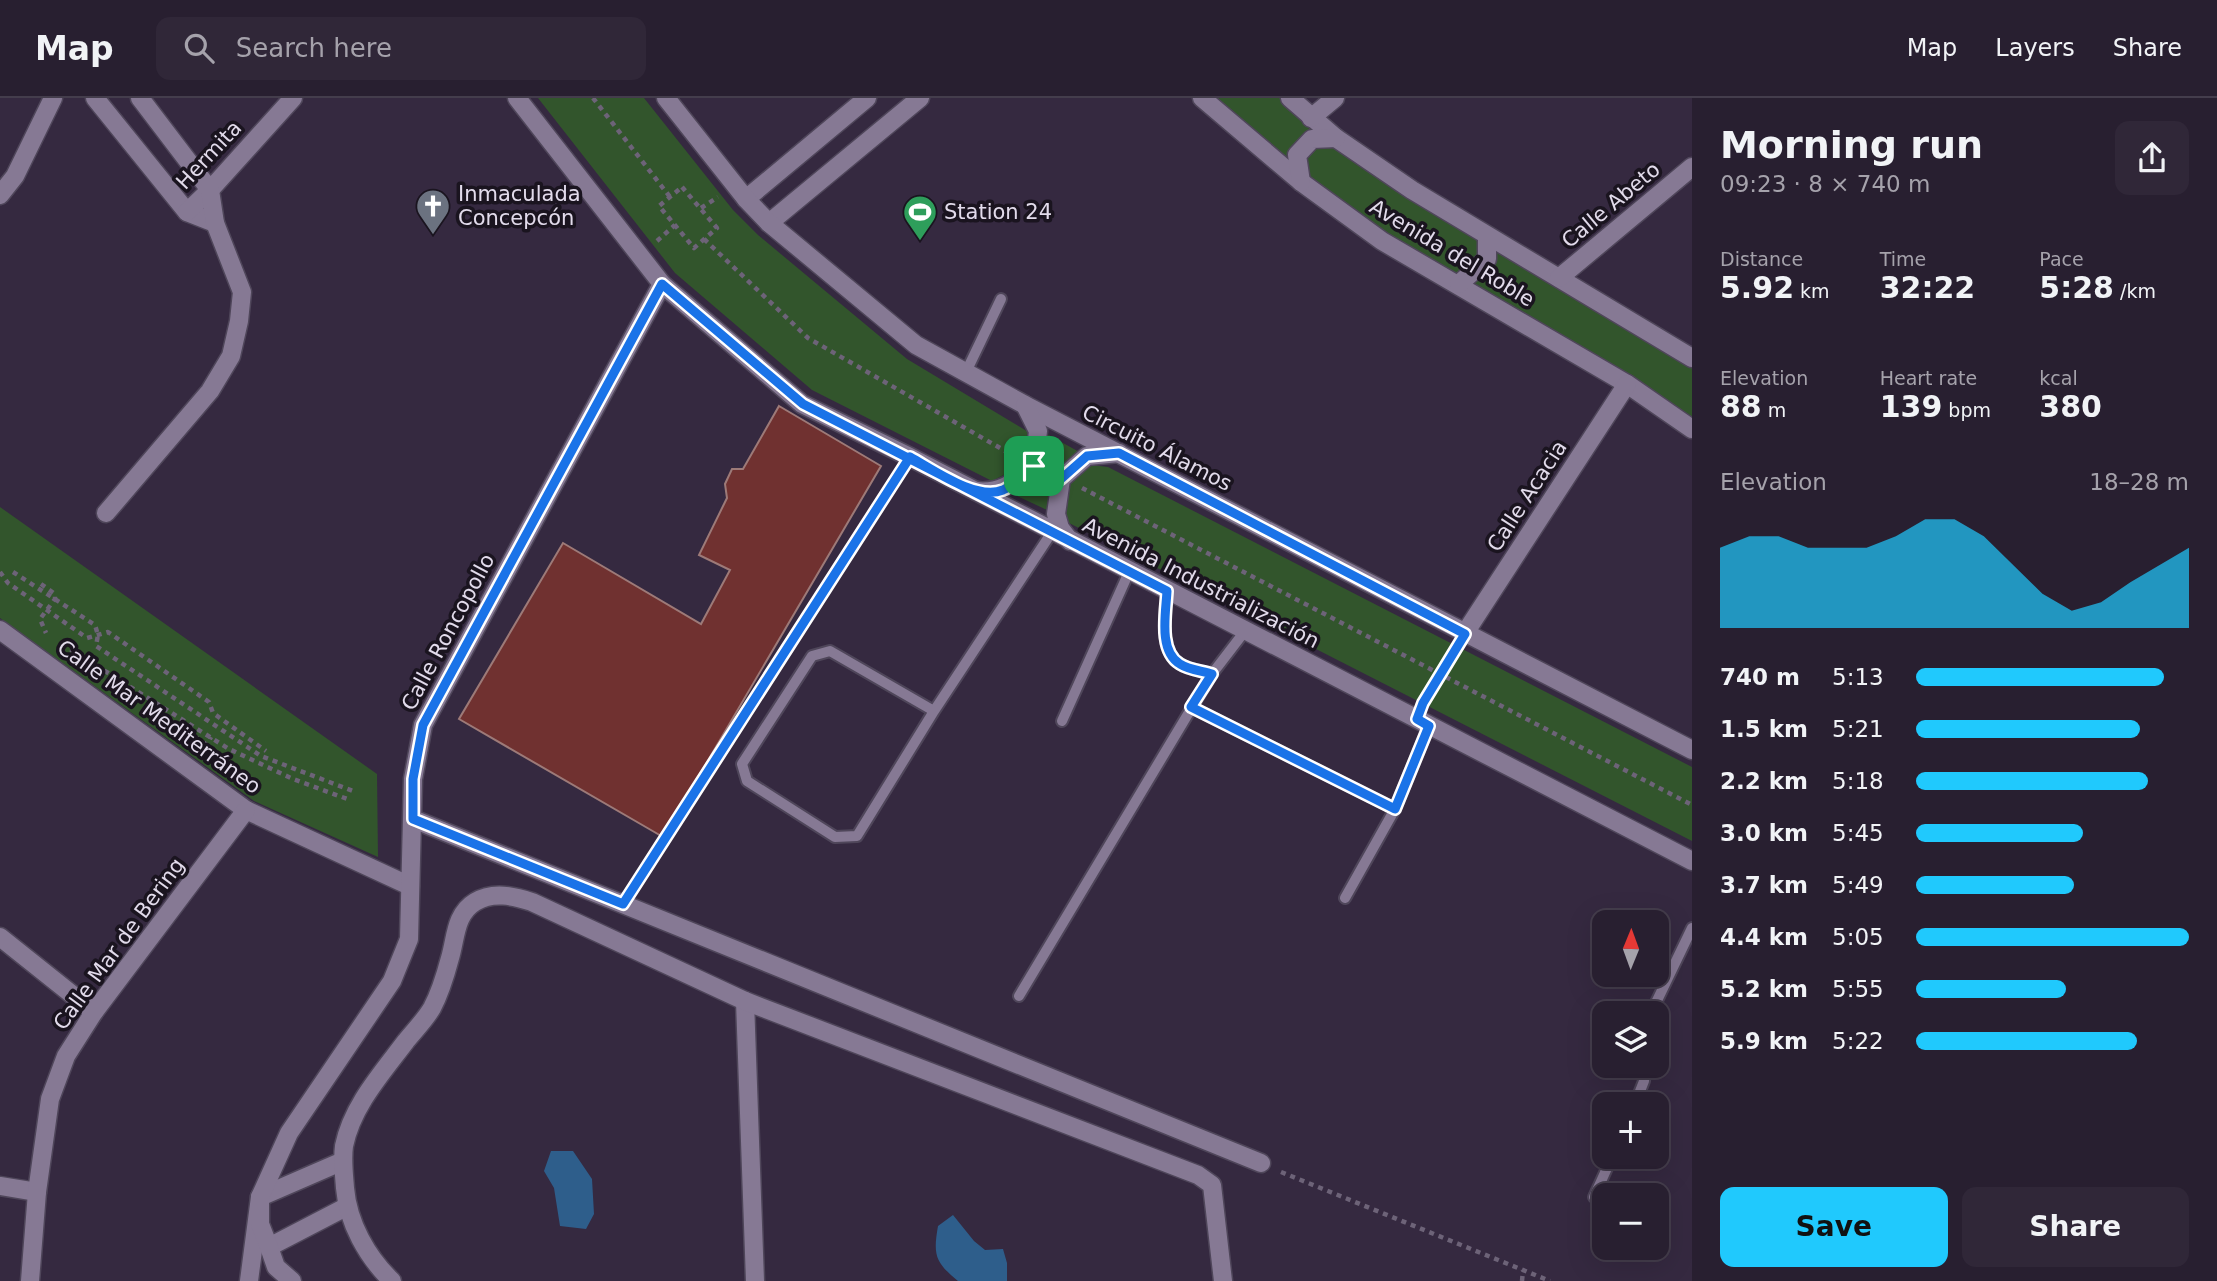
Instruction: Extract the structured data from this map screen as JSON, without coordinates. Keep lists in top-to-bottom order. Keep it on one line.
{"streets":{"street":["Hermita","Calle Abeto","Avenida del Roble","Circuito Álamos","Calle Acacia","Avenida Industrialización","Calle Roncopollo","Calle Mar Mediterráneo","Calle Mar de Bering"]},"crossings":[["Calle Abeto","Avenida del Roble"],["Avenida del Roble","Calle Acacia"],["Circuito Álamos","Calle Acacia"],["Avenida Industrialización","Calle Roncopollo"],["Calle Roncopollo","Calle Mar Mediterráneo"],["Calle Mar Mediterráneo","Calle Mar de Bering"]],"places":{"church":["Inmaculada Concepcón"],"sports":["Station 24"]},"north":"top","page":{"header":"Map","search":"Search here","nav":["Map","Layers","Share"],"heading":["Morning run","09:23 · 8 × 740 m"],"stats":[["Distance","5.92 km"],["Time","32:22"],["Pace","5:28 /km"],["Elevation","88 m"],["Heart rate","139 bpm"],["kcal","380"]],"chart":["Elevation","18–28 m"],"list":[{"name":"740 m","note":"5:13"},{"name":"1.5 km","note":"5:21"},{"name":"2.2 km","note":"5:18"},{"name":"3.0 km","note":"5:45"},{"name":"3.7 km","note":"5:49"},{"name":"4.4 km","note":"5:05"},{"name":"5.2 km","note":"5:55"},{"name":"5.9 km","note":"5:22"}],"map_buttons":["+","−"],"buttons":["Save","Share"]}}
